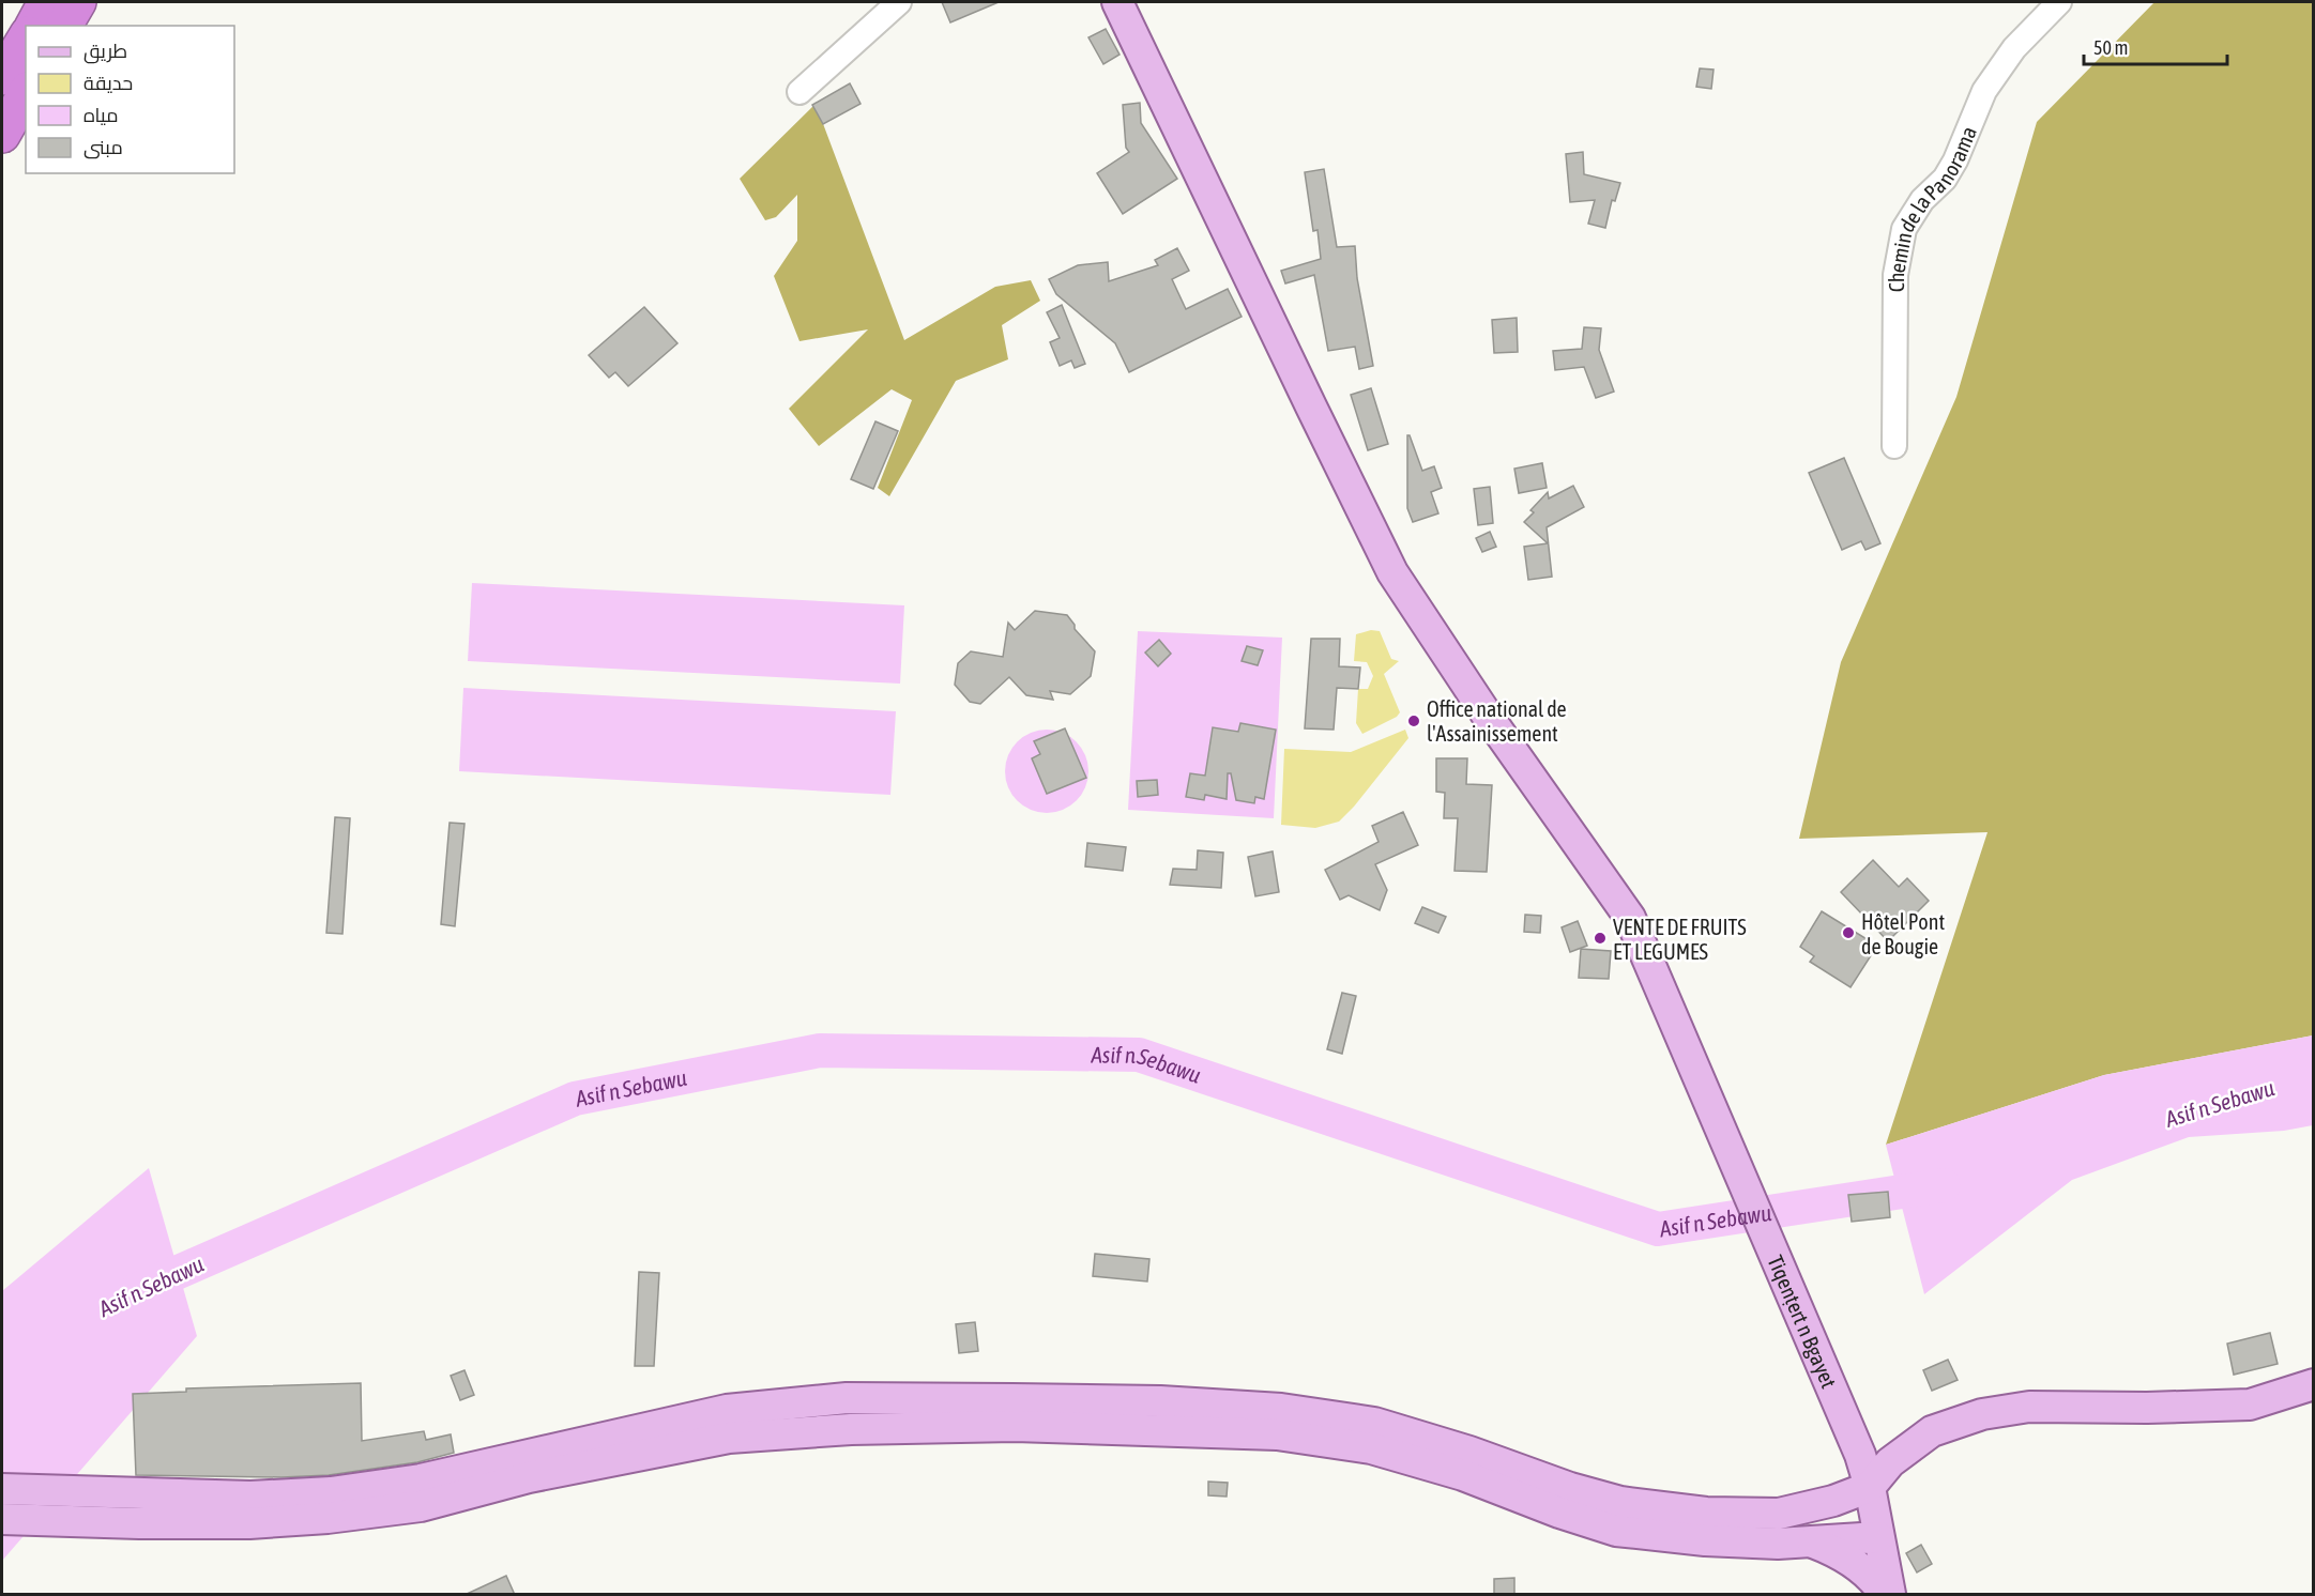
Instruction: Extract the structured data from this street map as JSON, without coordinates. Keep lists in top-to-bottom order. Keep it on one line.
{"streets":{"main road":["Tiqenṭert n Bgayet"],"street":["Chemin de la Panorama"]},"water":["Asif n Sebawu"],"places":["Office national de l'Assainissement","Hôtel Pont de Bougie","VENTE DE FRUITS ET LEGUMES"],"legend":["طريق","حديقة","مياه","مبنى"],"scale_bar":"50 m"}
